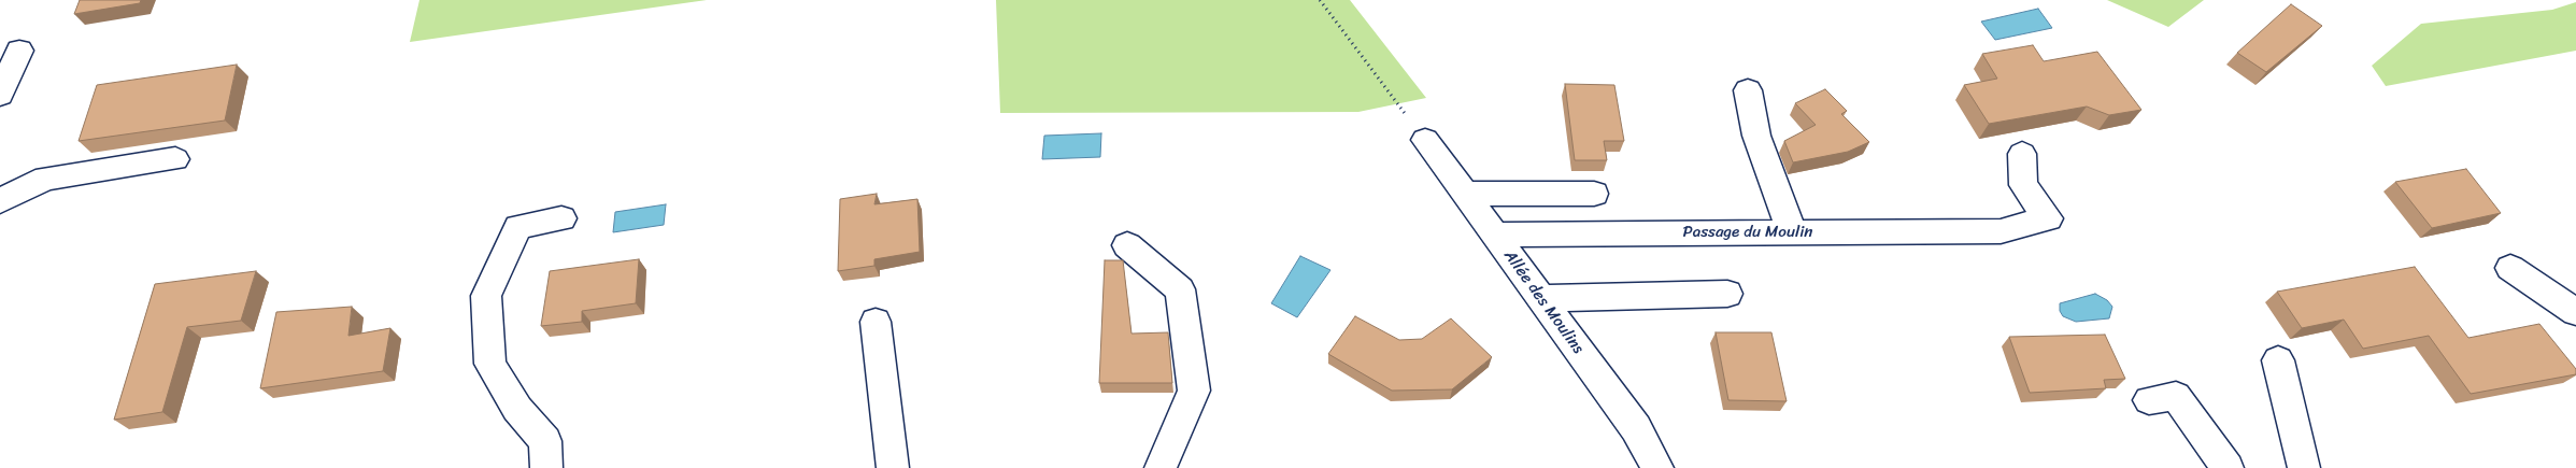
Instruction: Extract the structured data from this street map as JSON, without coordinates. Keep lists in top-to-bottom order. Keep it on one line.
{"streets":{"street":["Passage du Moulin","Allée des Moulins"]},"crossings":[["Passage du Moulin","Allée des Moulins"]]}
